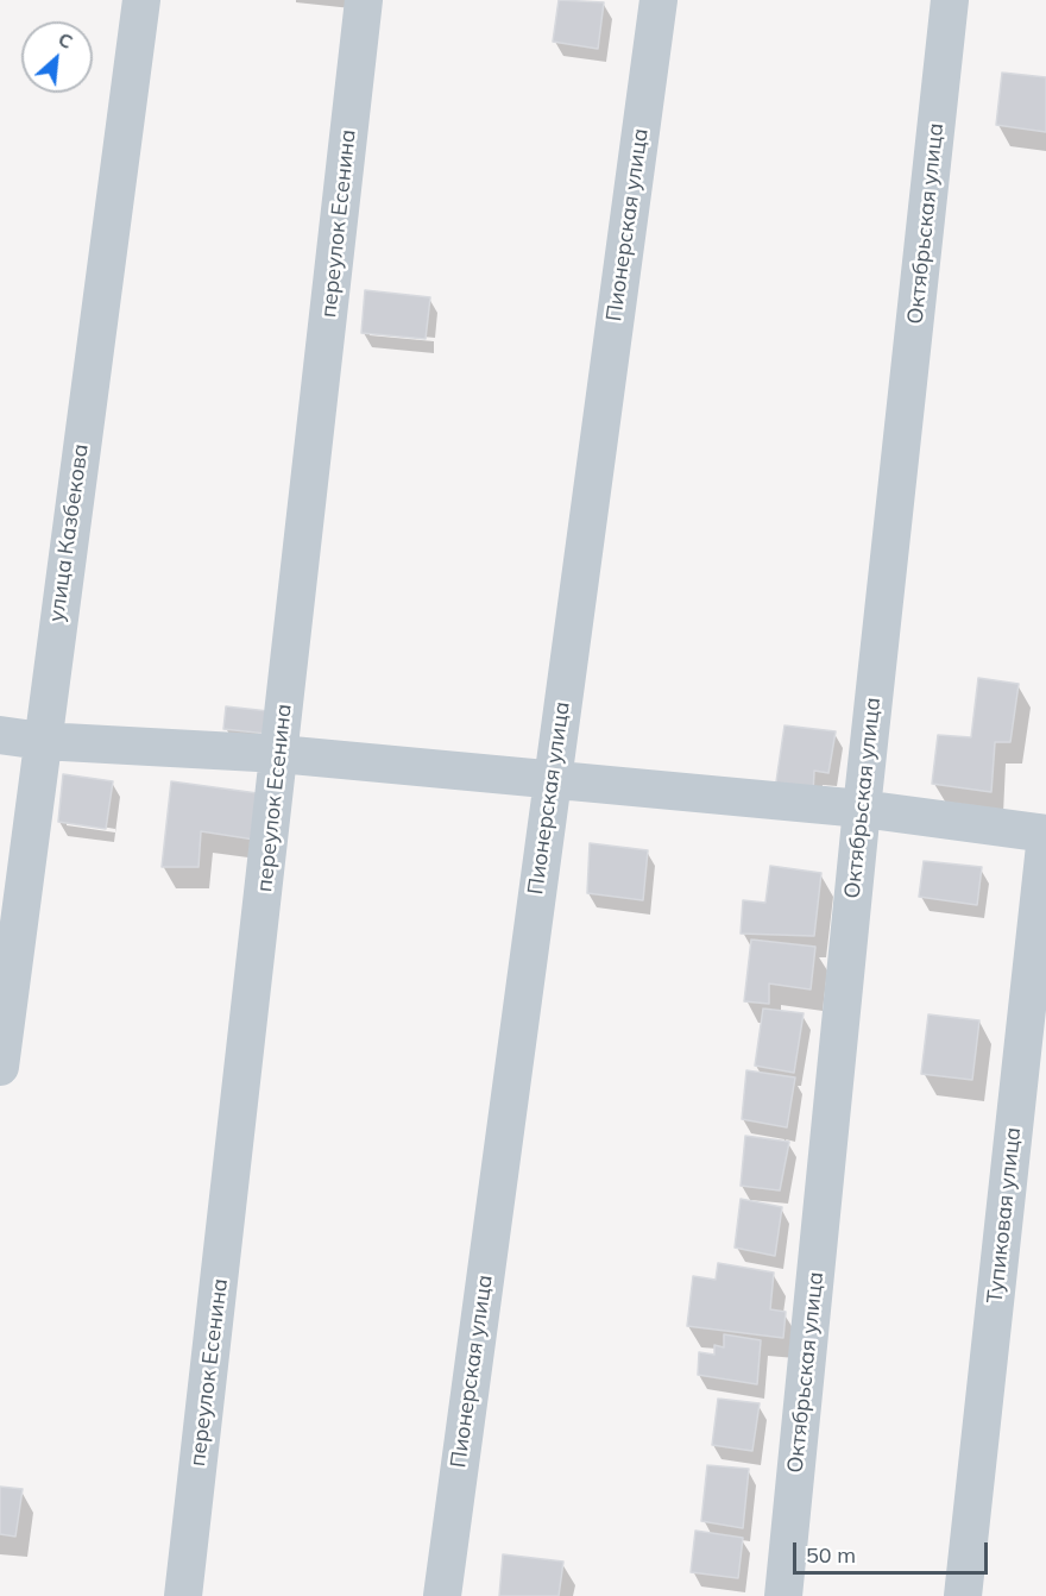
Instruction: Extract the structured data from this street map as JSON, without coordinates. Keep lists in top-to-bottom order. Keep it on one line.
{"streets":{"street":["переулок Есенина","Октябрьская улица","Пионерская улица","улица Казбекова","Тупиковая улица"]},"scale_bar":"50 m","north":"top right"}
